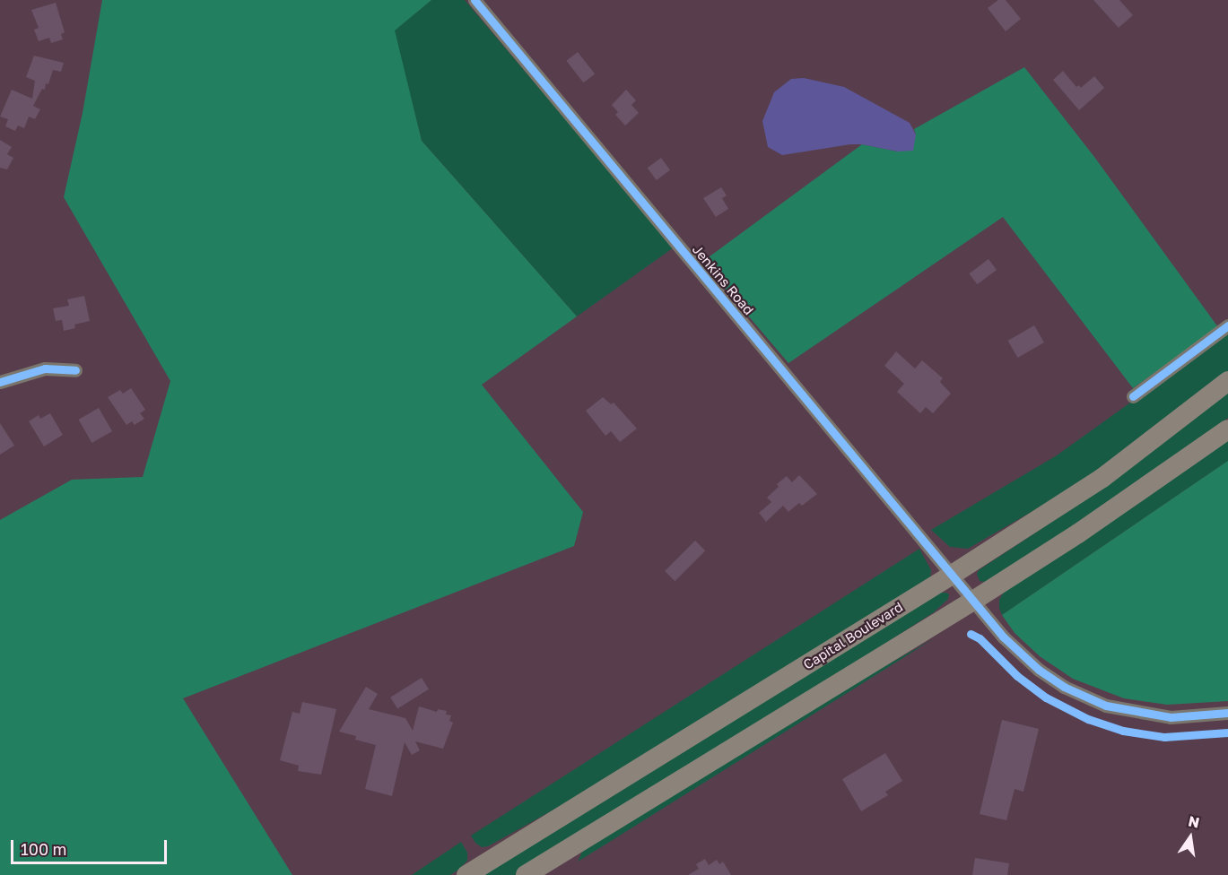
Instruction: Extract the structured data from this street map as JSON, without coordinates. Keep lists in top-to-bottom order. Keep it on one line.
{"streets":{"highway":["Capital Boulevard"],"street":["Jenkins Road"]},"crossings":[["Jenkins Road","Capital Boulevard"]],"scale_bar":"100 m","north":"top"}
